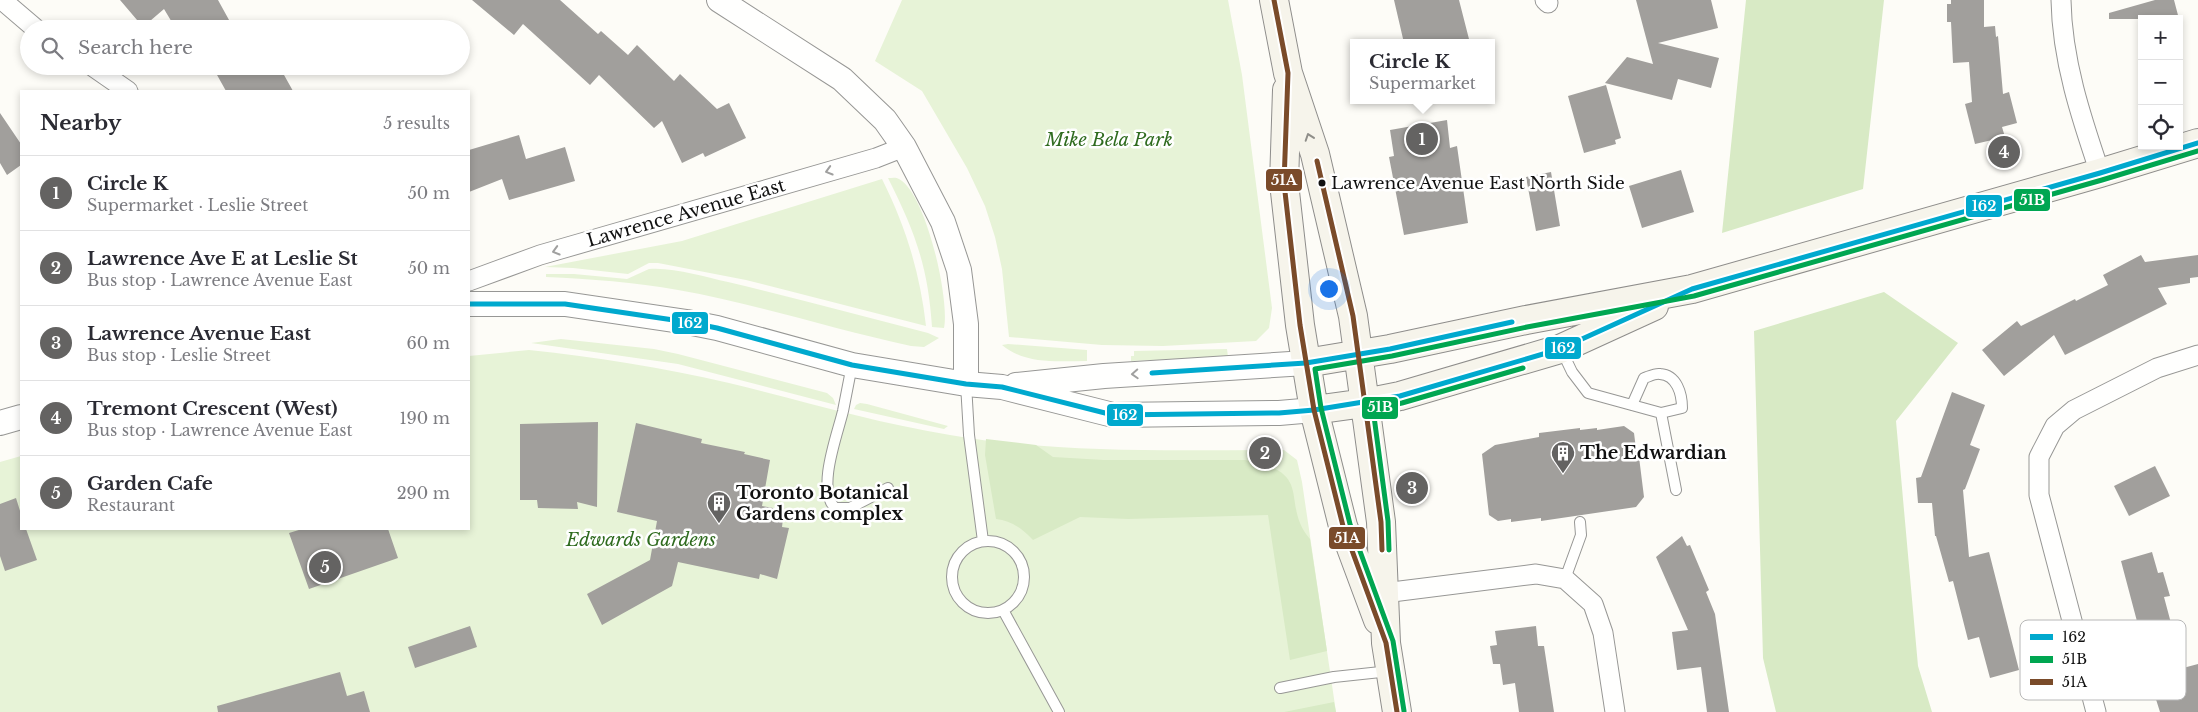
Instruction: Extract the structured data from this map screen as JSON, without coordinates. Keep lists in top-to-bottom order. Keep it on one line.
{"streets":{"street":["Lawrence Avenue East"]},"one_way":["Lawrence Avenue East"],"parks":["Mike Bela Park","Edwards Gardens"],"places":{"other":["Lawrence Avenue East North Side"],"building":["The Edwardian","Toronto Botanical Gardens complex"]},"lines":["transit line 51A","transit line 162","transit line 51B"],"legend":["162","51B","51A"],"page":{"map_buttons":["+","−"],"search":"Search here","popup":["Circle K","Supermarket"],"heading":["Nearby","5 results"],"pins":["1","4","2","3","5"],"list":[{"mark":"1","name":"Circle K","note":"Supermarket · Leslie Street","value":"50 m"},{"mark":"2","name":"Lawrence Ave E at Leslie St","note":"Bus stop · Lawrence Avenue East","value":"50 m"},{"mark":"3","name":"Lawrence Avenue East","note":"Bus stop · Leslie Street","value":"60 m"},{"mark":"4","name":"Tremont Crescent (West)","note":"Bus stop · Lawrence Avenue East","value":"190 m"},{"mark":"5","name":"Garden Cafe","note":"Restaurant","value":"290 m"}]}}
